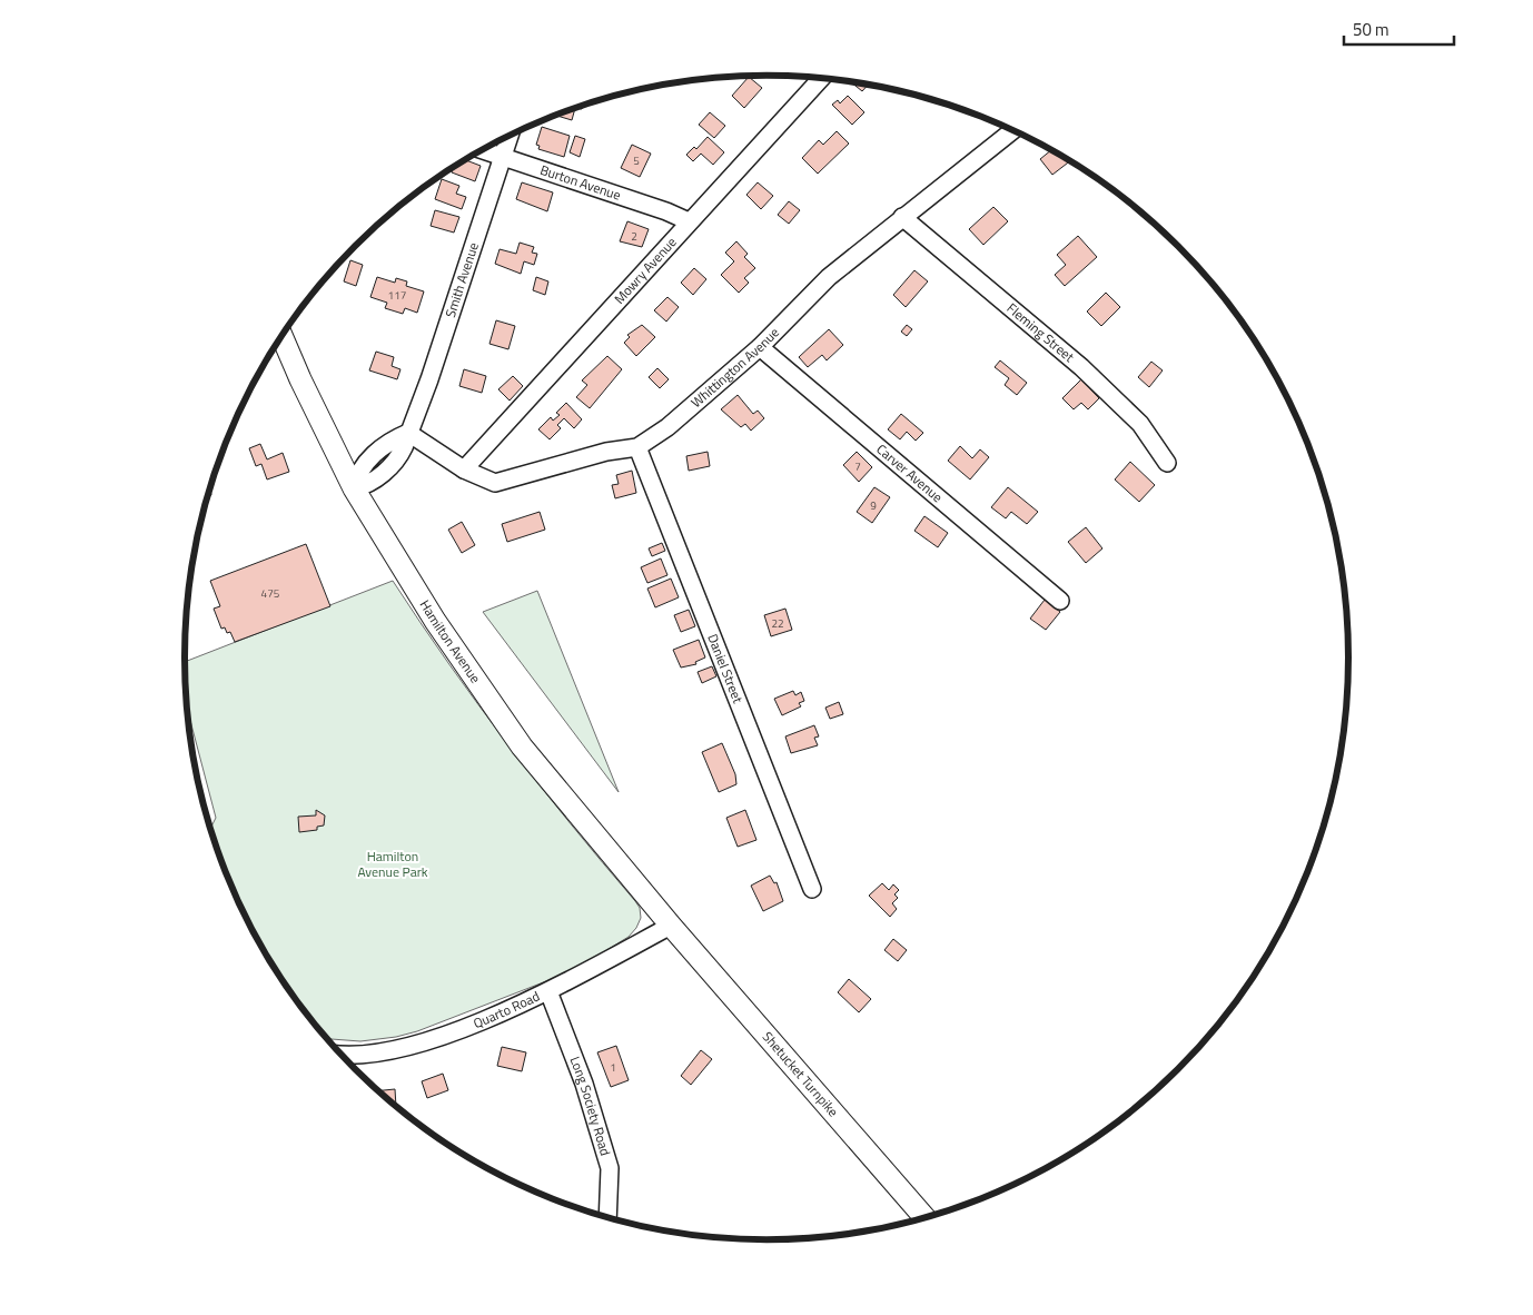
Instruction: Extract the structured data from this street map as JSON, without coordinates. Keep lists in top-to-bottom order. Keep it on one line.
{"streets":{"main road":["Hamilton Avenue","Shetucket Turnpike"],"street":["Burton Avenue","Mowry Avenue","Smith Avenue","Fleming Street","Whittington Avenue","Carver Avenue","Daniel Street","Quarto Road","Long Society Road"]},"crossings":[["Burton Avenue","Mowry Avenue"],["Burton Avenue","Smith Avenue"],["Mowry Avenue","Whittington Avenue"],["Smith Avenue","Whittington Avenue"],["Smith Avenue","Hamilton Avenue"],["Fleming Street","Whittington Avenue"],["Whittington Avenue","Carver Avenue"],["Whittington Avenue","Daniel Street"],["Hamilton Avenue","Quarto Road"],["Hamilton Avenue","Shetucket Turnpike"],["Quarto Road","Shetucket Turnpike"],["Quarto Road","Long Society Road"]],"parks":["Hamilton Avenue Park"],"house_numbers":["5","2","117","7","9","475","22","1"],"scale_bar":"50 m"}
